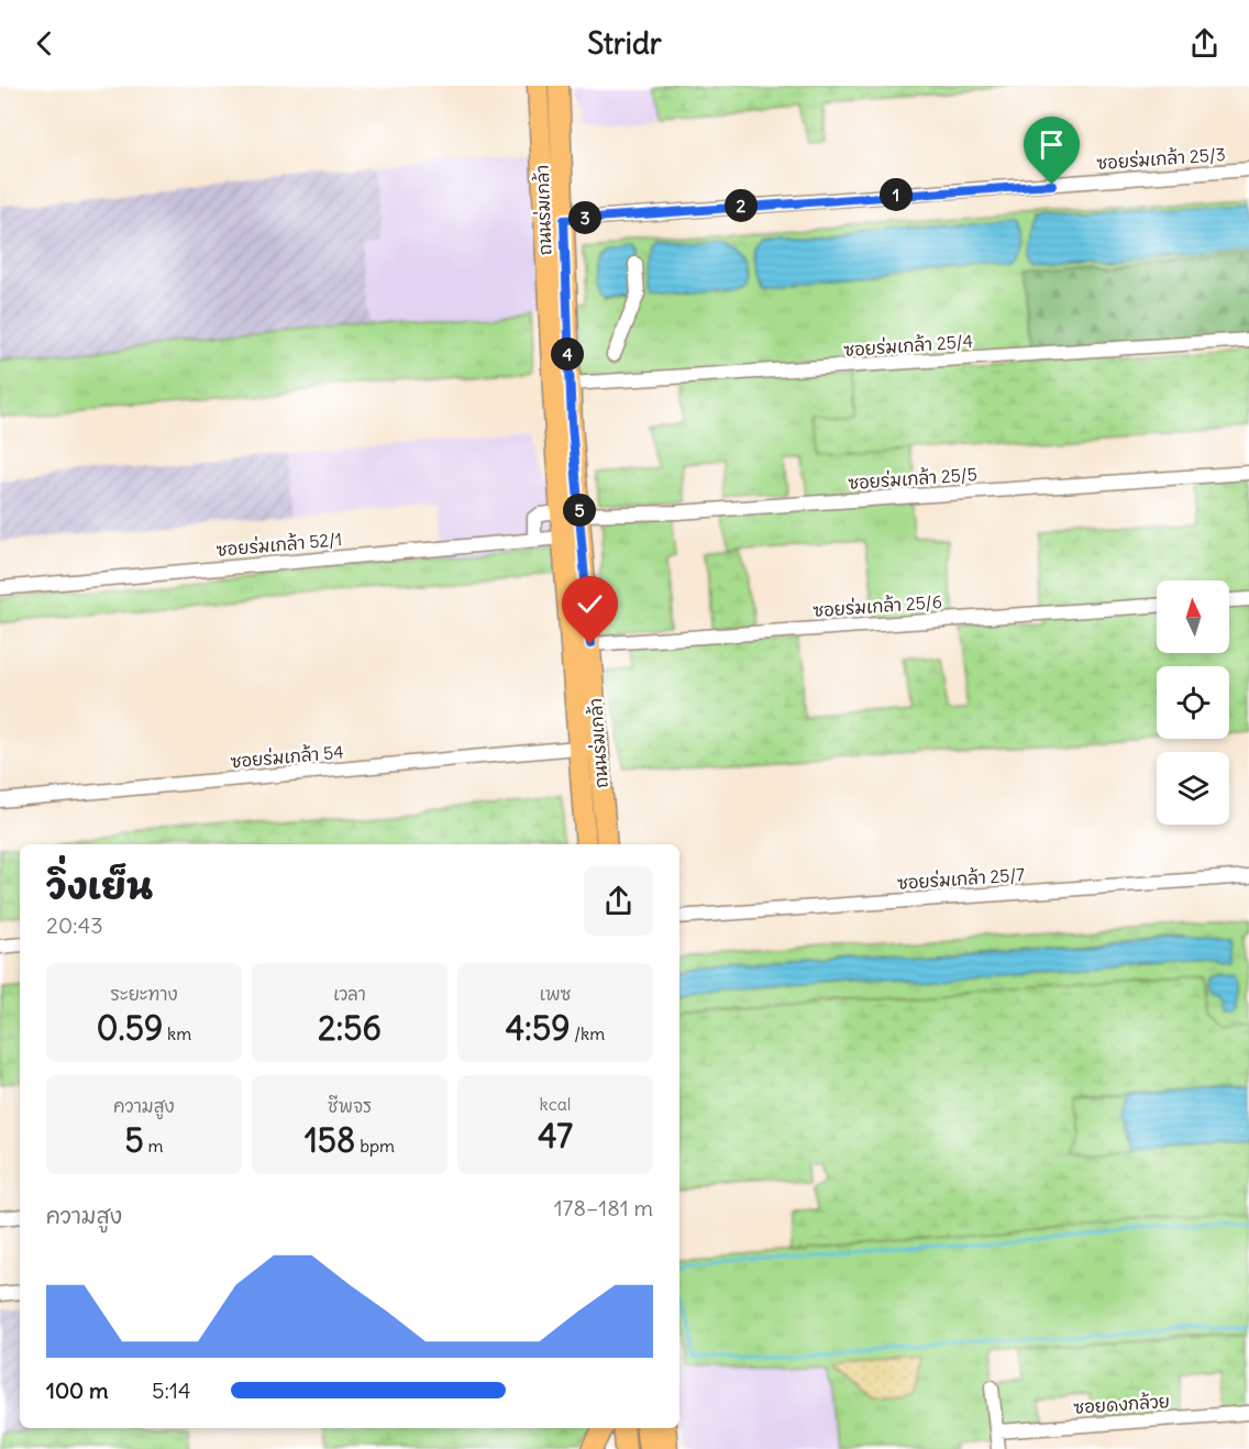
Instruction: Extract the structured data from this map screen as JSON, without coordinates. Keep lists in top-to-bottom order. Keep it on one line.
{"streets":{"main road":["ถนนร่มเกล้า"],"street":["ซอยร่มเกล้า 25/3","ซอยร่มเกล้า 25/4","ซอยร่มเกล้า 25/5","ซอยร่มเกล้า 52/1","ซอยร่มเกล้า 25/6","ซอยร่มเกล้า 54","ซอยร่มเกล้า 25/7","ซอยดงกล้วย"]},"crossings":[["ซอยร่มเกล้า 25/3","ถนนร่มเกล้า"],["ถนนร่มเกล้า","ซอยร่มเกล้า 25/4"],["ถนนร่มเกล้า","ซอยร่มเกล้า 25/5"],["ถนนร่มเกล้า","ซอยร่มเกล้า 52/1"],["ถนนร่มเกล้า","ซอยร่มเกล้า 25/6"],["ถนนร่มเกล้า","ซอยร่มเกล้า 54"]],"north":"top","page":{"header":"Stridr","pins":["1","2","3","4","5"],"heading":["วิ่งเย็น","20:43"],"stats":[["ระยะทาง","0.59 km"],["เวลา","2:56"],["เพซ","4:59 /km"],["ความสูง","5 m"],["ชีพจร","158 bpm"],["kcal","47"]],"chart":["ความสูง","178–181 m"],"list":[{"name":"100 m","note":"5:14"}]}}
